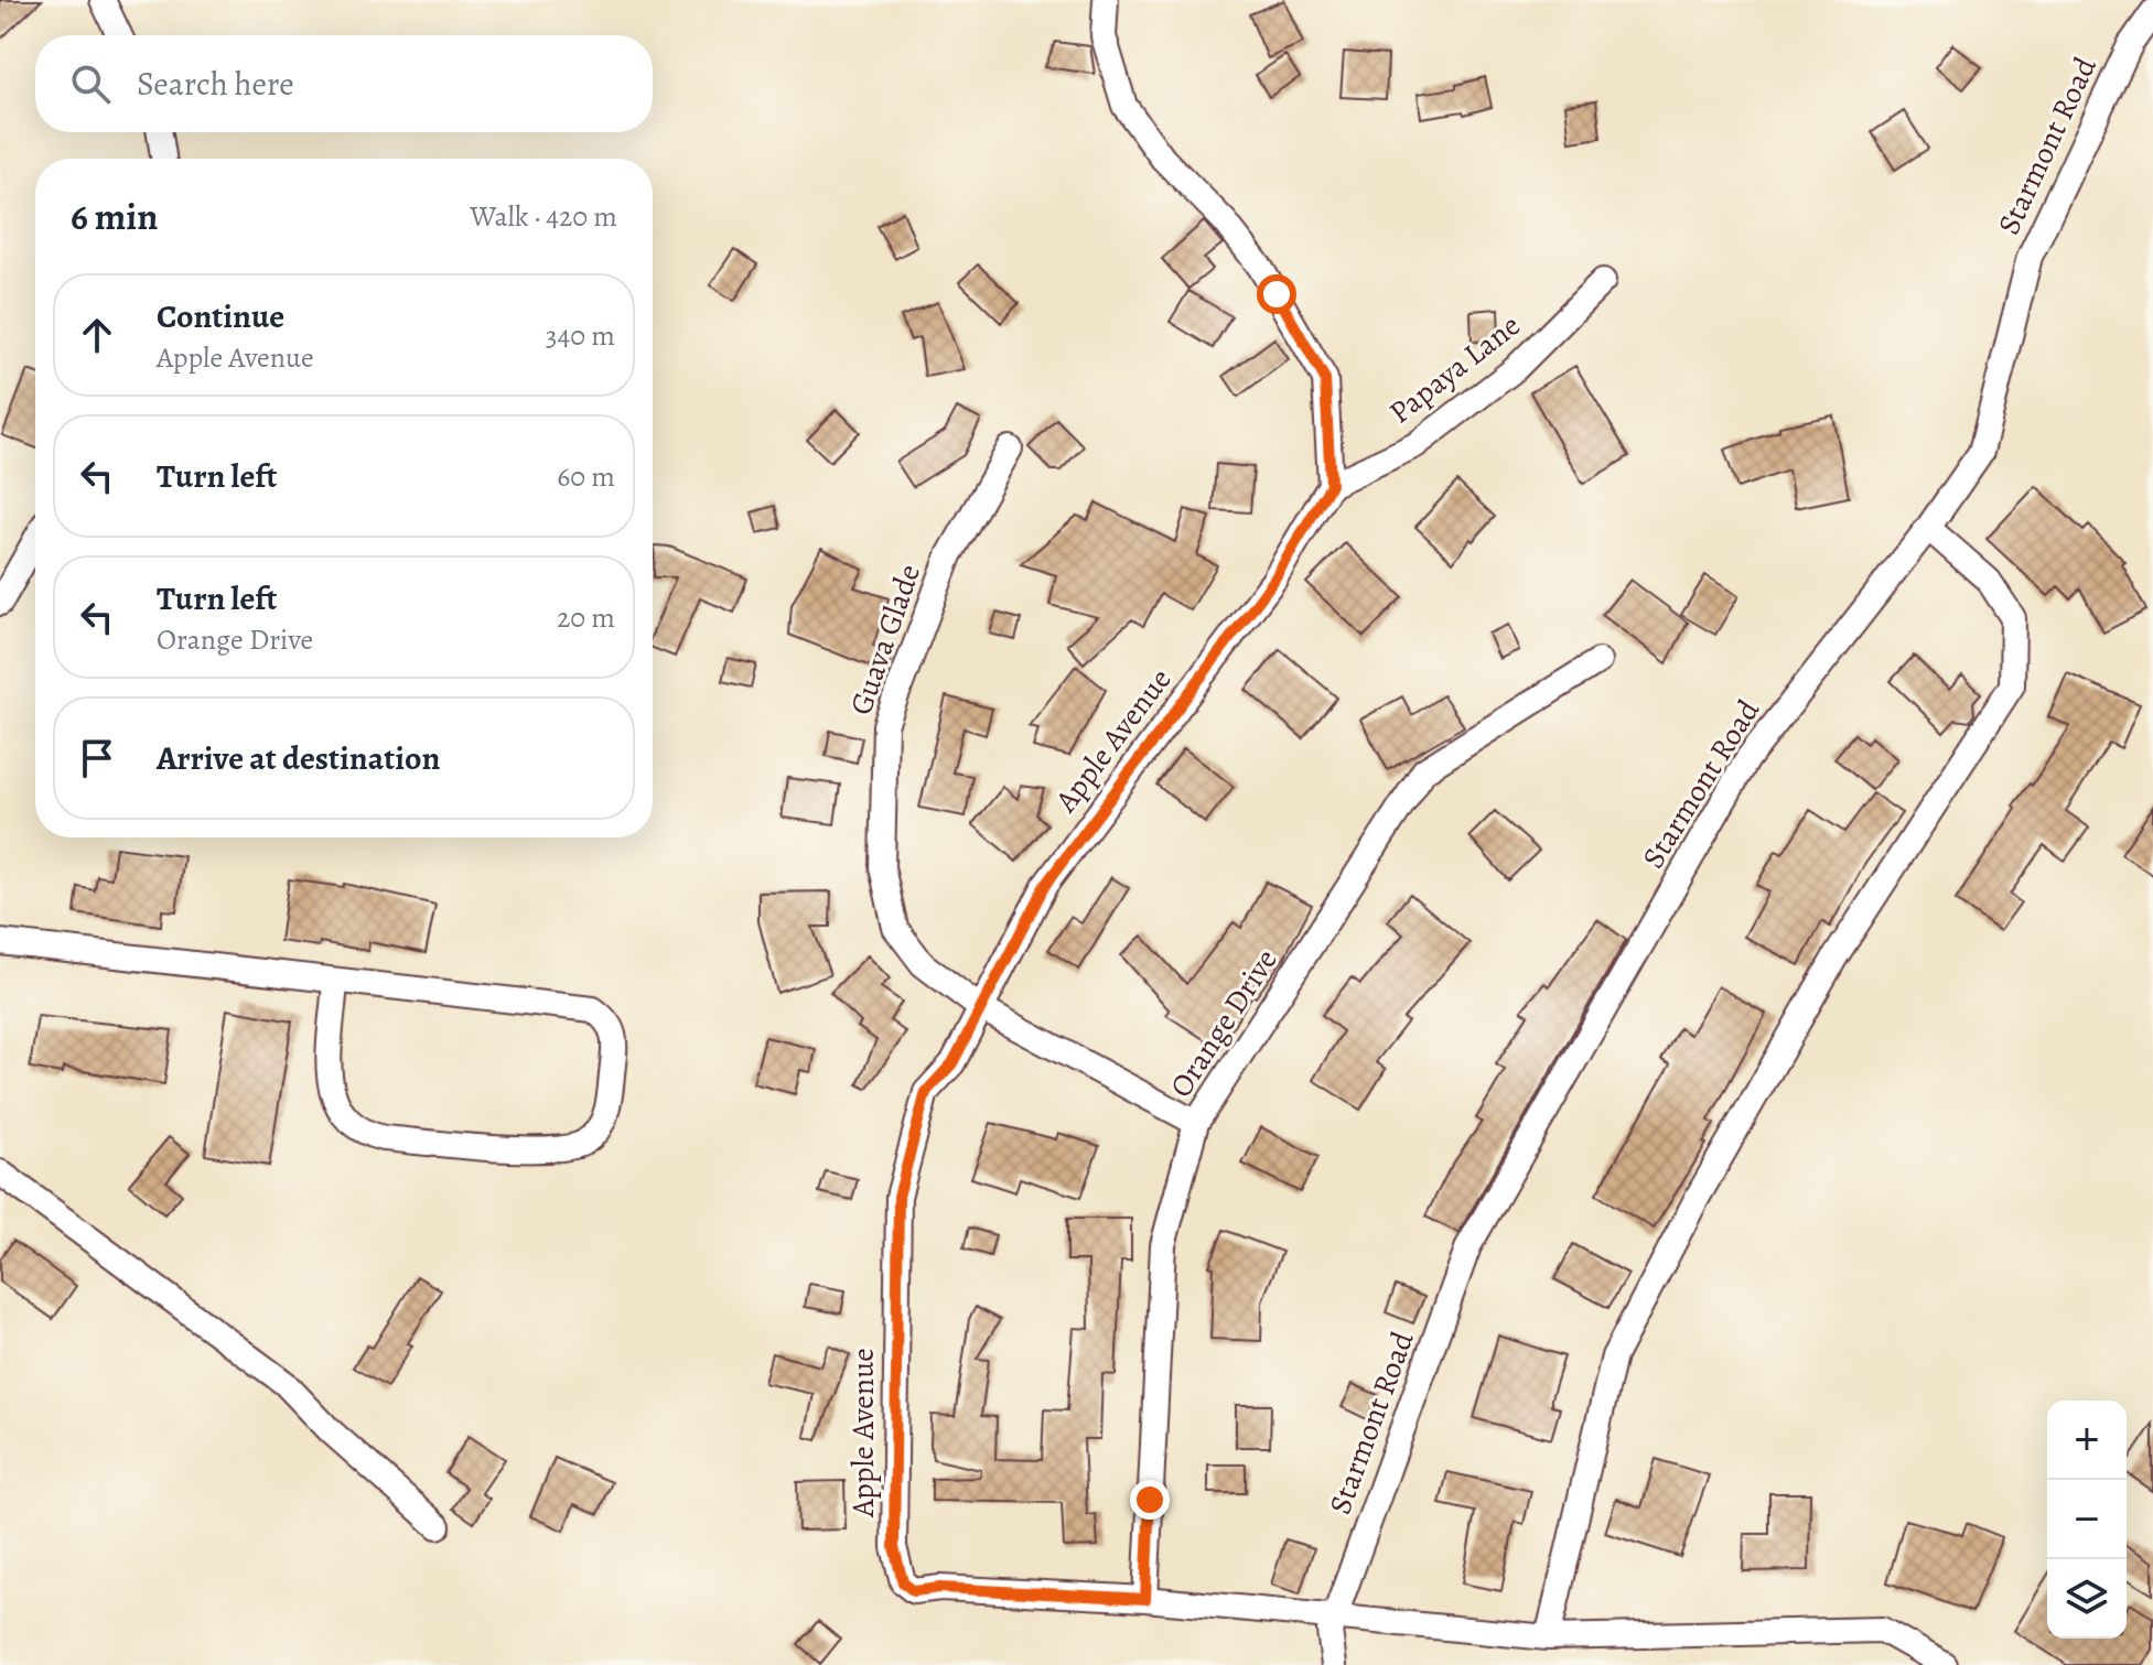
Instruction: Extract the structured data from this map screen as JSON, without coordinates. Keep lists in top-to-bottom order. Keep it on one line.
{"streets":{"street":["Starmont Road","Papaya Lane","Guava Glade","Apple Avenue","Orange Drive"]},"crossings":[["Papaya Lane","Apple Avenue"],["Guava Glade","Apple Avenue"],["Guava Glade","Orange Drive"],["Apple Avenue","Orange Drive"]],"page":{"search":"Search here","heading":["6 min","Walk · 420 m"],"list":[["Continue","Apple Avenue","340 m"],["Turn left","60 m"],["Turn left","Orange Drive","20 m"],"Arrive at destination"],"map_buttons":["+","−"]}}
